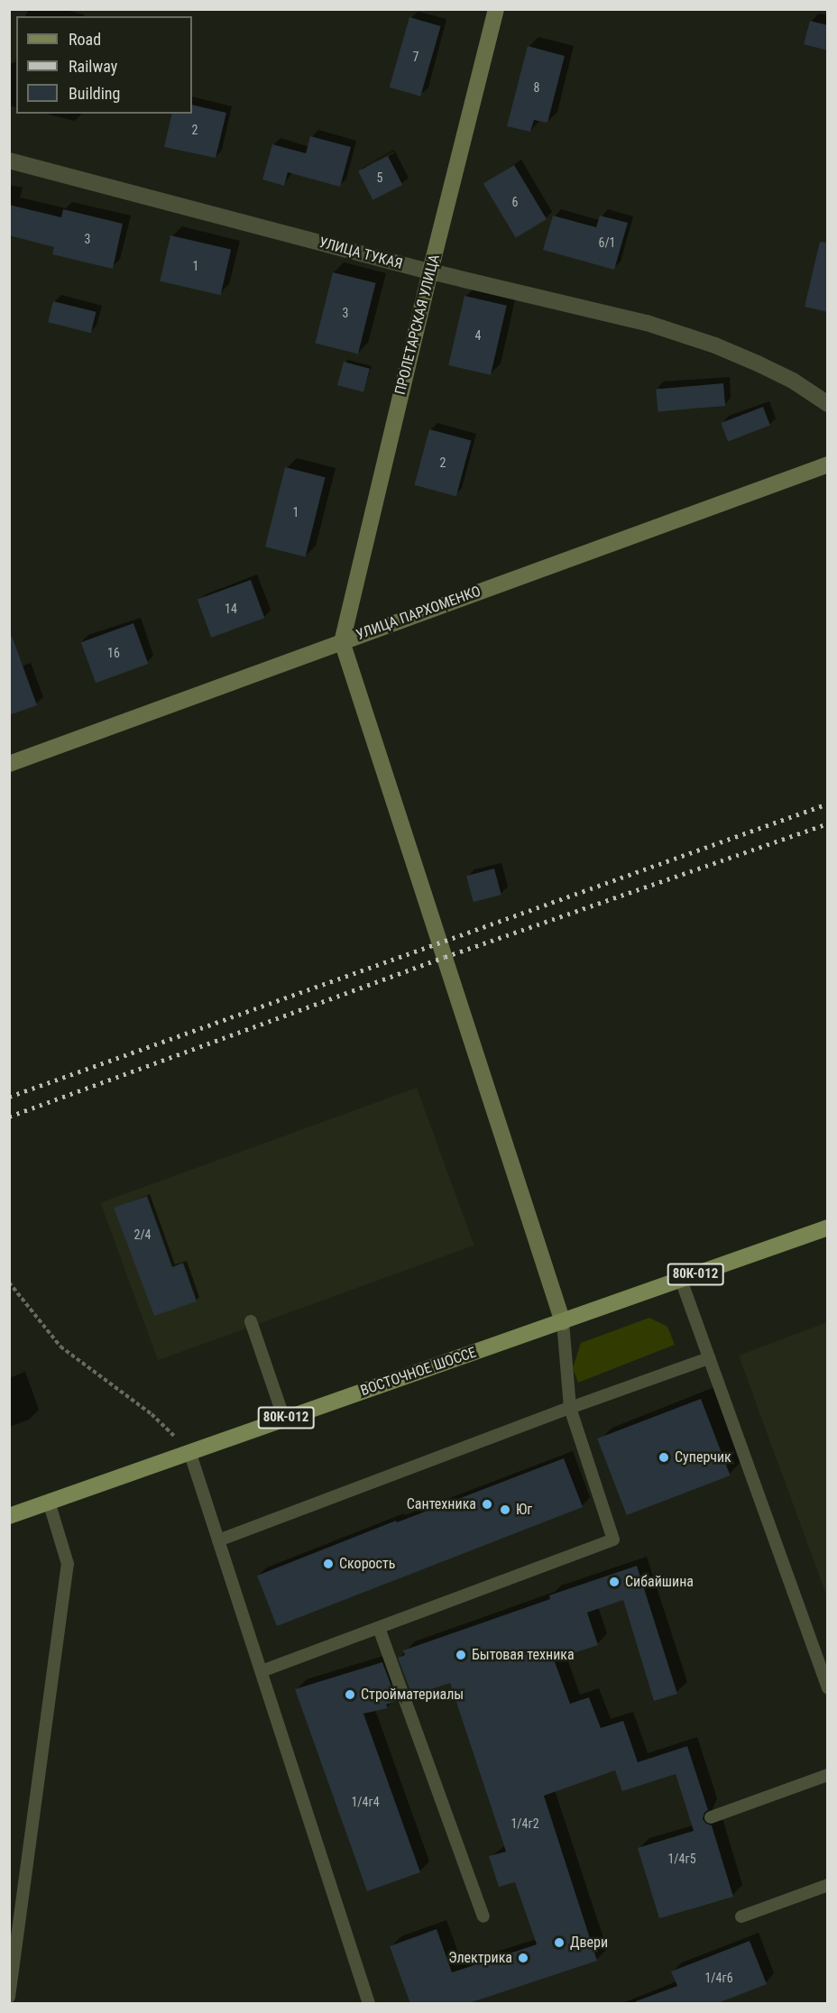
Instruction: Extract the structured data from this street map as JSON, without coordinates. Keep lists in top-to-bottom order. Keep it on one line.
{"streets":{"main road":["ПРОЛЕТАРСКАЯ УЛИЦА","УЛИЦА ПАРХОМЕНКО","80К-012","ВОСТОЧНОЕ ШОССЕ"],"street":["УЛИЦА ТУКАЯ"]},"crossings":[["УЛИЦА ТУКАЯ","ПРОЛЕТАРСКАЯ УЛИЦА"],["ПРОЛЕТАРСКАЯ УЛИЦА","УЛИЦА ПАРХОМЕНКО"]],"places":["Суперчик","Сантехника","Юг","Скорость","Сибайшина","Бытовая техника","Стройматериалы","Двери","Электрика"],"house_numbers":["7","8","2","5","6","3","6/1","1","3","4","2","1","14","16","2/4","1/4г4","1/4г2","1/4г5","1/4г6"],"legend":["Road","Railway","Building"]}
